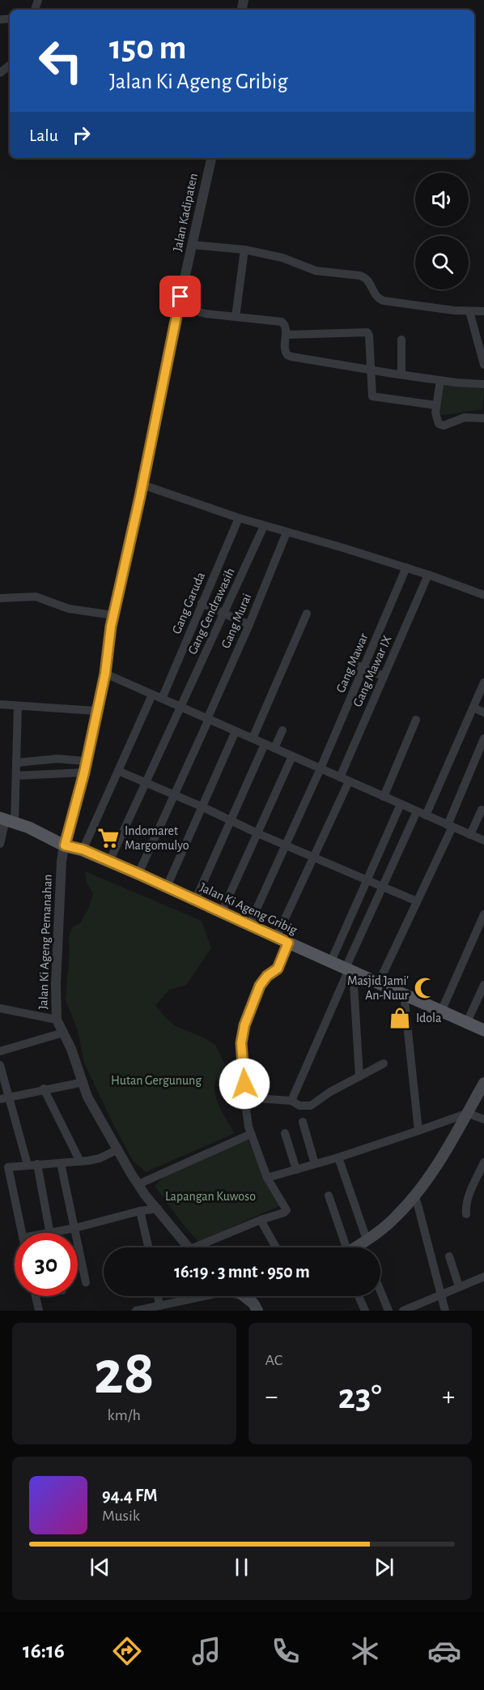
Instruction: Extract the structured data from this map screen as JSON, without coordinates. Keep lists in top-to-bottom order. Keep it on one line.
{"streets":{"main road":["Jalan Ki Ageng Gribig"],"street":["Jalan Kadipaten","Gang Garuda","Gang Cendrawasih","Gang Murai","Gang Mawar","Gang Mawar IX","Jalan Ki Ageng Pemanahan"]},"crossings":[["Jalan Kadipaten","Jalan Ki Ageng Gribig"],["Jalan Kadipaten","Jalan Ki Ageng Pemanahan"],["Gang Cendrawasih","Jalan Ki Ageng Gribig"],["Gang Murai","Jalan Ki Ageng Gribig"],["Gang Mawar","Jalan Ki Ageng Gribig"],["Jalan Ki Ageng Gribig","Jalan Ki Ageng Pemanahan"]],"parks":["Hutan Gergunung","Lapangan Kuwoso"],"places":{"supermarket":["Indomaret Margomulyo"],"mosque":["Masjid Jami' An-Nuur"],"shop":["Idola"]},"page":{"turn":["150 m","Jalan Ki Ageng Gribig"],"then":"Lalu","limit":"30","trip":"16:19 · 3 mnt · 950 m","tile":[["28","km/h"],"AC"],"heat":["−","23°","+"],"song":["94.4 FM","Musik"],"tabs":"16:16"}}
